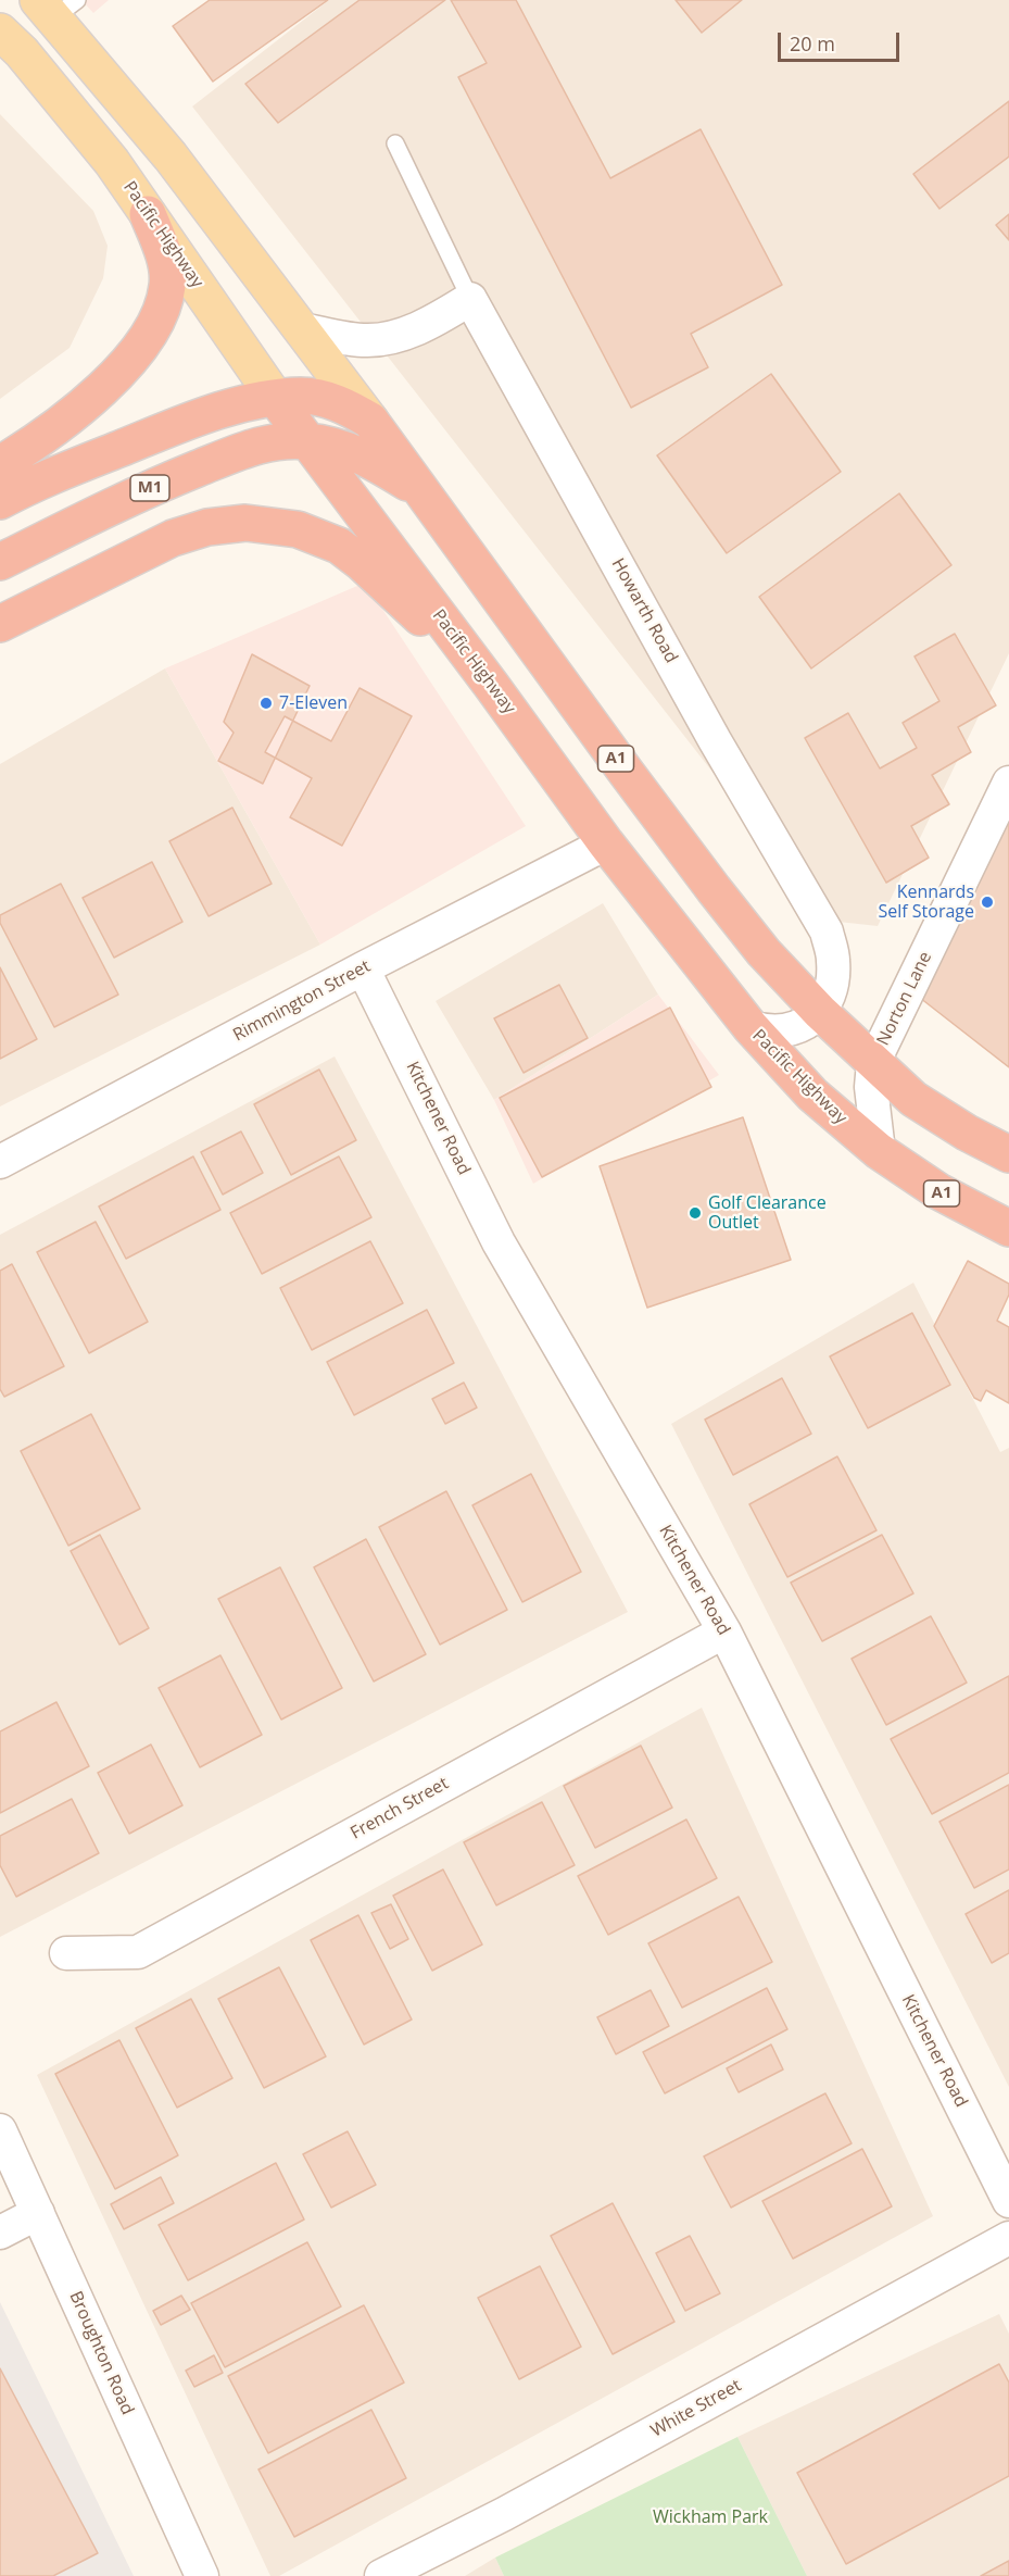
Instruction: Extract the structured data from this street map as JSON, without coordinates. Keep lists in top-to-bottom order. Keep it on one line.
{"streets":{"highway":["Pacific Highway","M1","A1"],"street":["Howarth Road","Norton Lane","Rimmington Street","Kitchener Road","French Street","Broughton Road","White Street"]},"crossings":[["Pacific Highway","M1"],["Pacific Highway","A1"],["Pacific Highway","Norton Lane"],["Pacific Highway","Rimmington Street"],["M1","A1"],["Howarth Road","A1"],["A1","Norton Lane"],["Rimmington Street","Kitchener Road"],["Kitchener Road","French Street"]],"parks":["Wickham Park"],"places":["7-Eleven","Kennards Self Storage","Golf Clearance Outlet"],"scale_bar":"20 m"}
